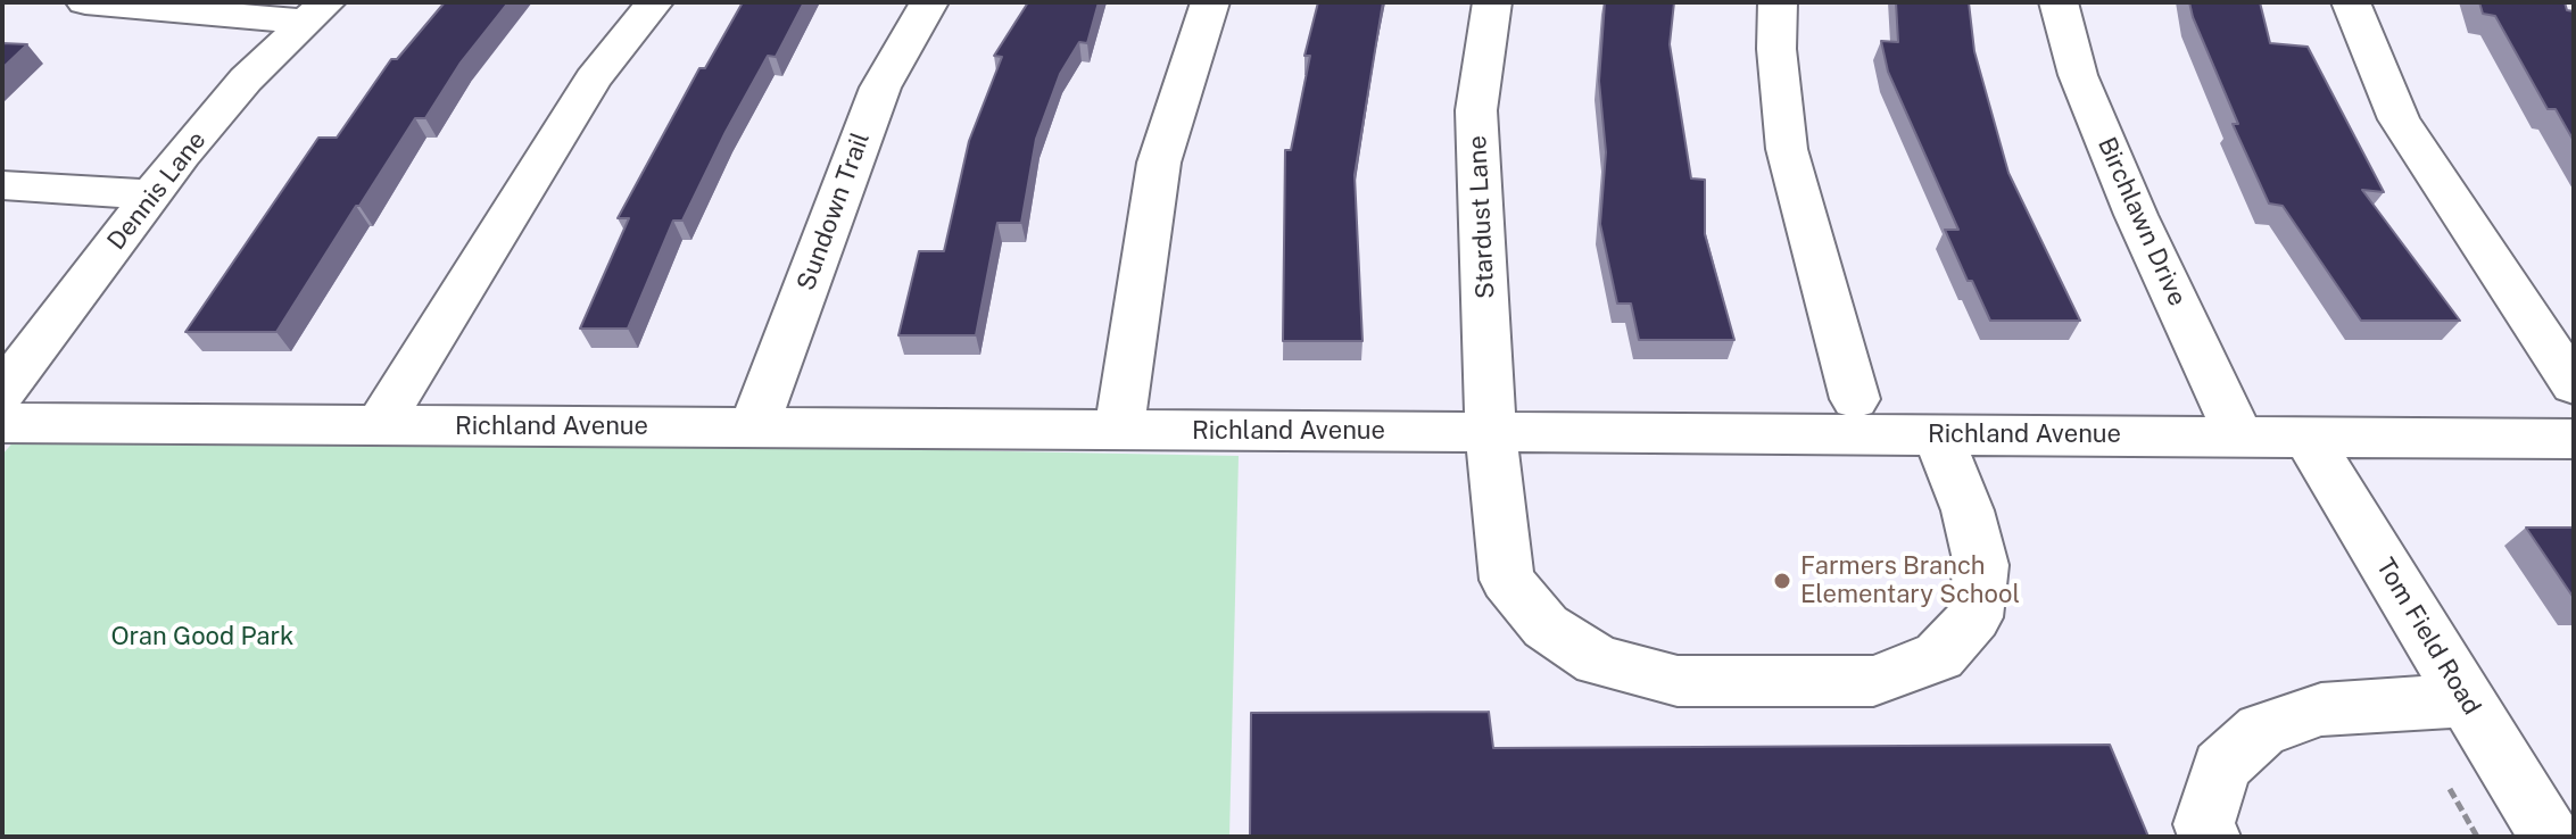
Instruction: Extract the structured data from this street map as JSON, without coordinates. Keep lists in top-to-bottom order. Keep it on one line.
{"streets":{"street":["Dennis Lane","Sundown Trail","Stardust Lane","Birchlawn Drive","Richland Avenue","Tom Field Road"]},"crossings":[["Sundown Trail","Richland Avenue"],["Stardust Lane","Richland Avenue"],["Birchlawn Drive","Richland Avenue"],["Richland Avenue","Tom Field Road"]],"parks":["Oran Good Park"],"places":["Farmers Branch Elementary School"]}
